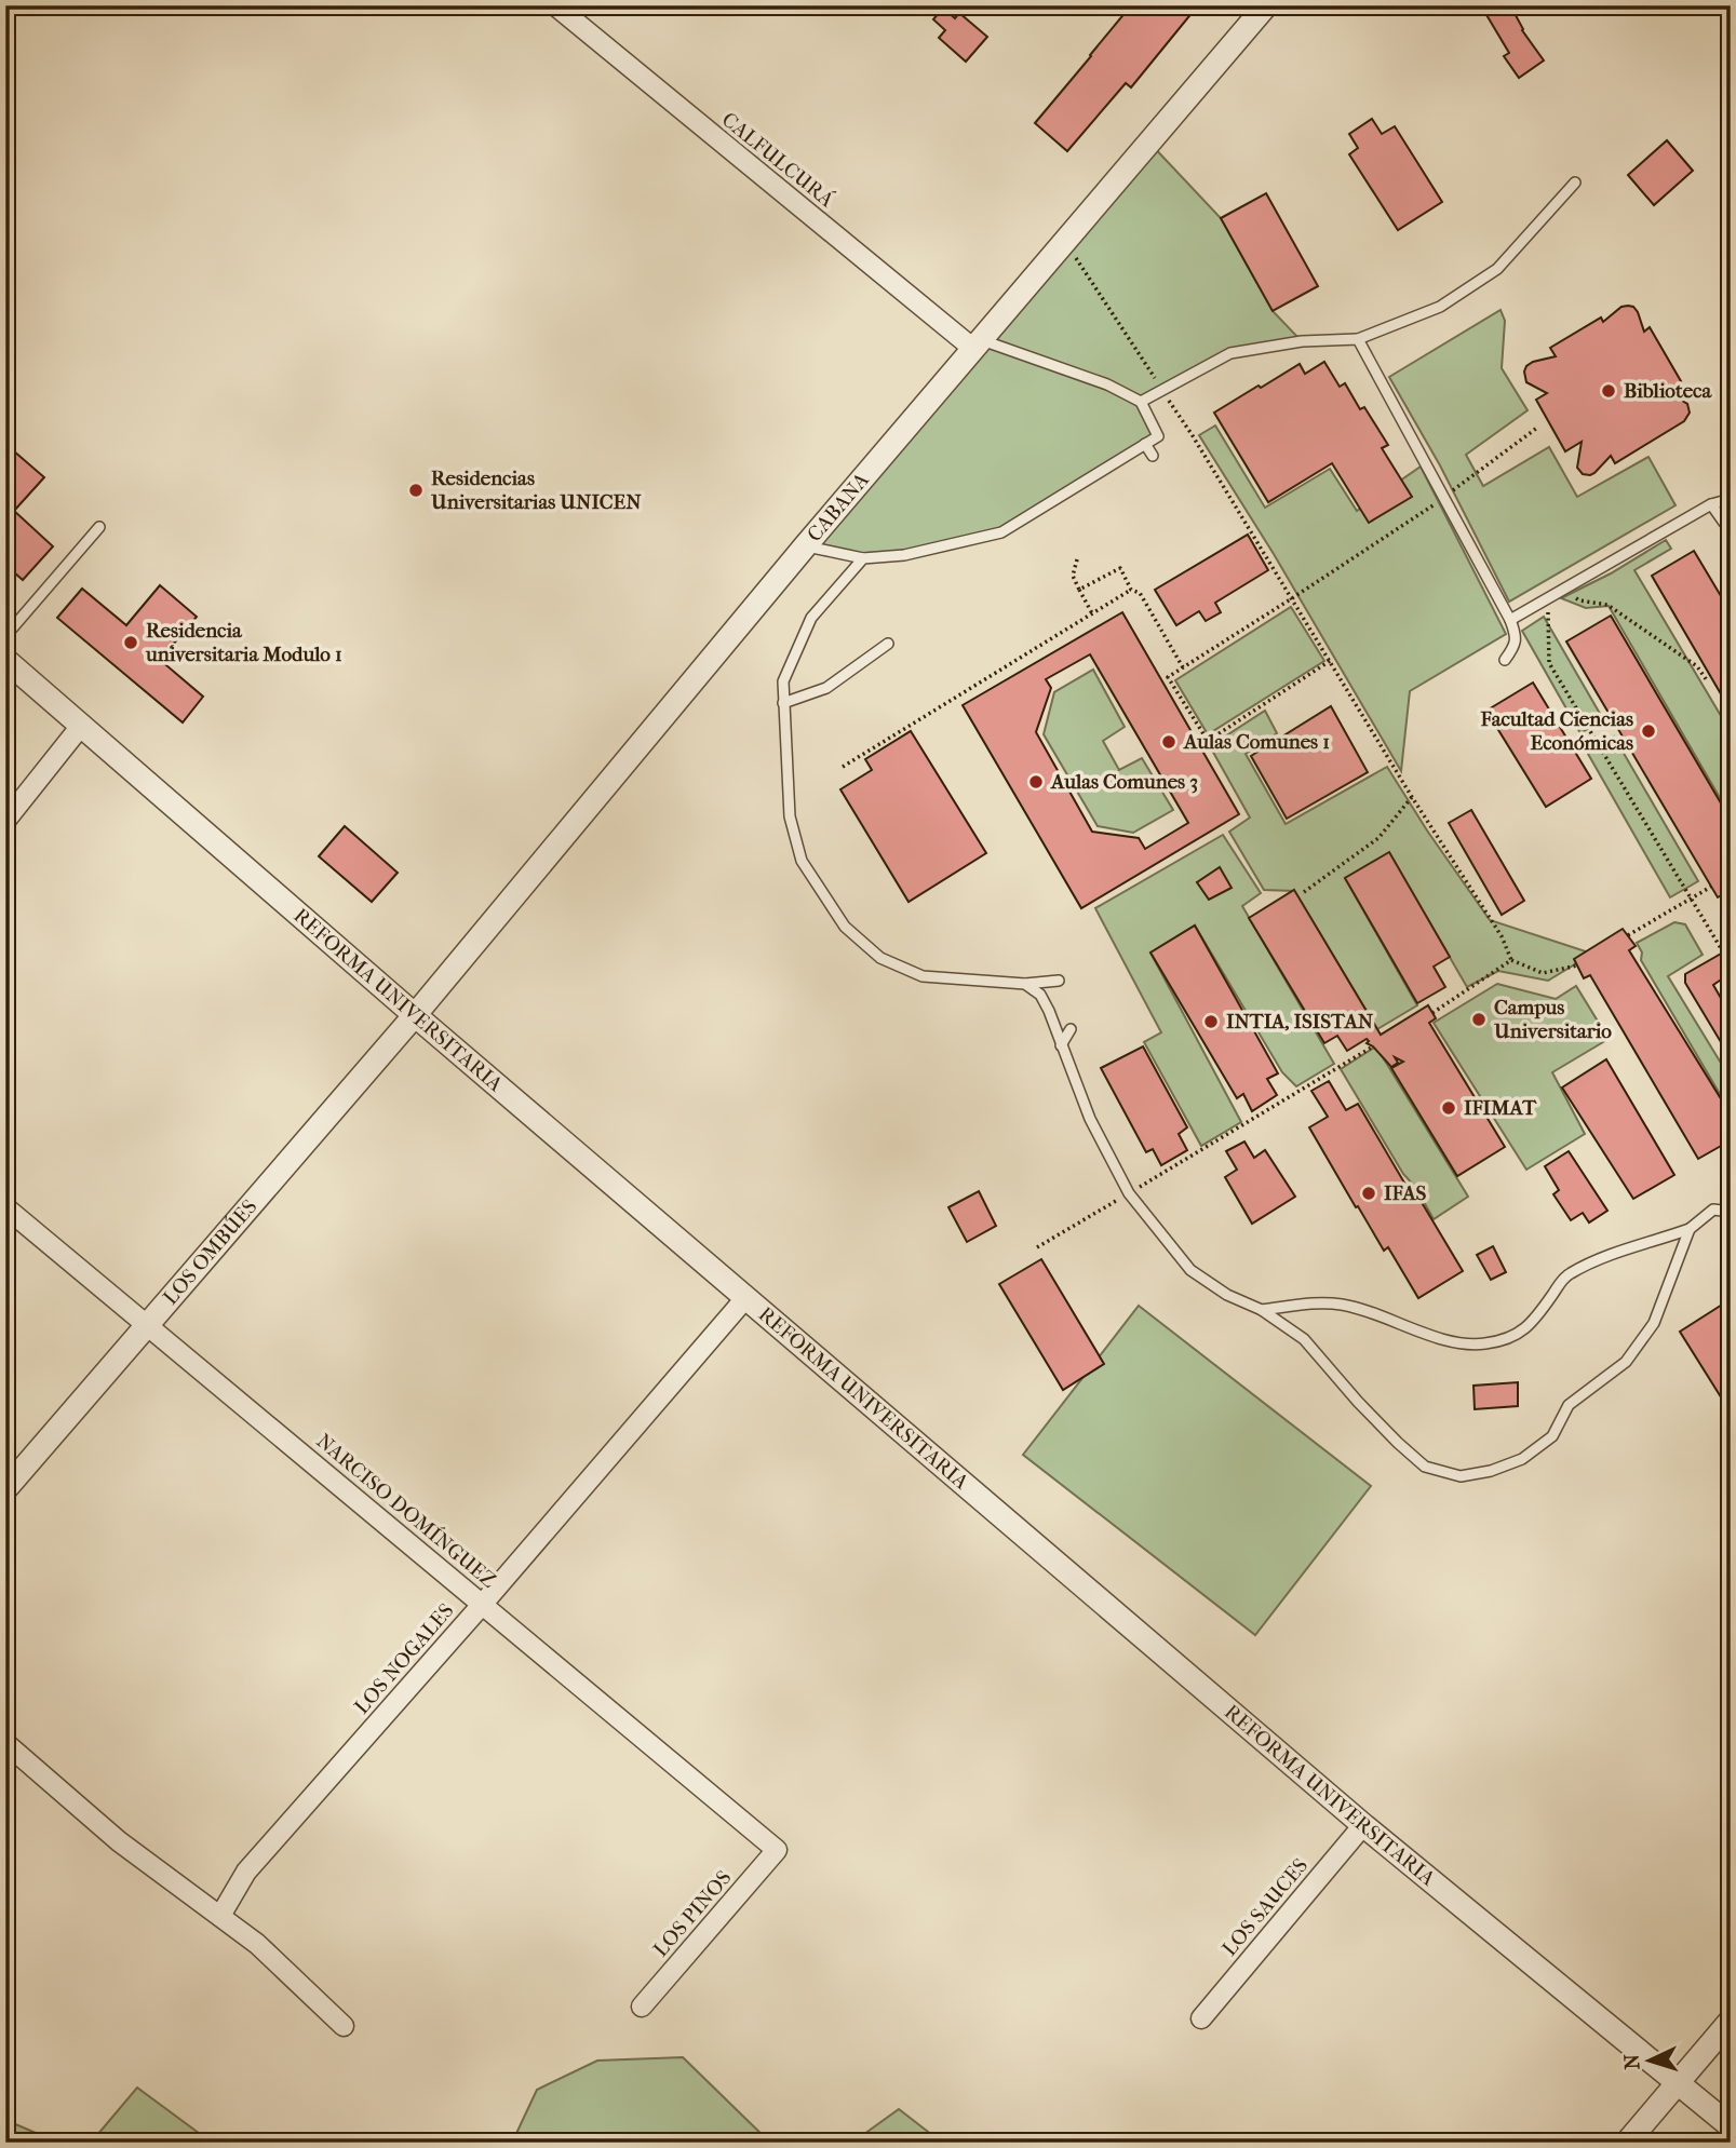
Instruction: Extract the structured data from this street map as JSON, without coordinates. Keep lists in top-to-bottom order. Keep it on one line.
{"streets":{"street":["CALFULCURÁ","CABANA","REFORMA UNIVERSITARIA","LOS OMBÚES","NARCISO DOMÍNGUEZ","LOS NOGALES","LOS SAUCES","LOS PINOS"]},"crossings":[["CALFULCURÁ","CABANA"],["CABANA","REFORMA UNIVERSITARIA"],["CABANA","LOS OMBÚES"],["REFORMA UNIVERSITARIA","LOS OMBÚES"],["REFORMA UNIVERSITARIA","LOS NOGALES"],["REFORMA UNIVERSITARIA","LOS SAUCES"],["LOS OMBÚES","NARCISO DOMÍNGUEZ"],["NARCISO DOMÍNGUEZ","LOS NOGALES"],["NARCISO DOMÍNGUEZ","LOS PINOS"]],"places":["Biblioteca","Residencias Universitarias UNICEN","Residencia universitaria Modulo 1","Facultad Ciencias Económicas","Aulas Comunes 1","Aulas Comunes 3","Campus Universitario","INTIA, ISISTAN","IFIMAT","IFAS"],"north":"left"}
